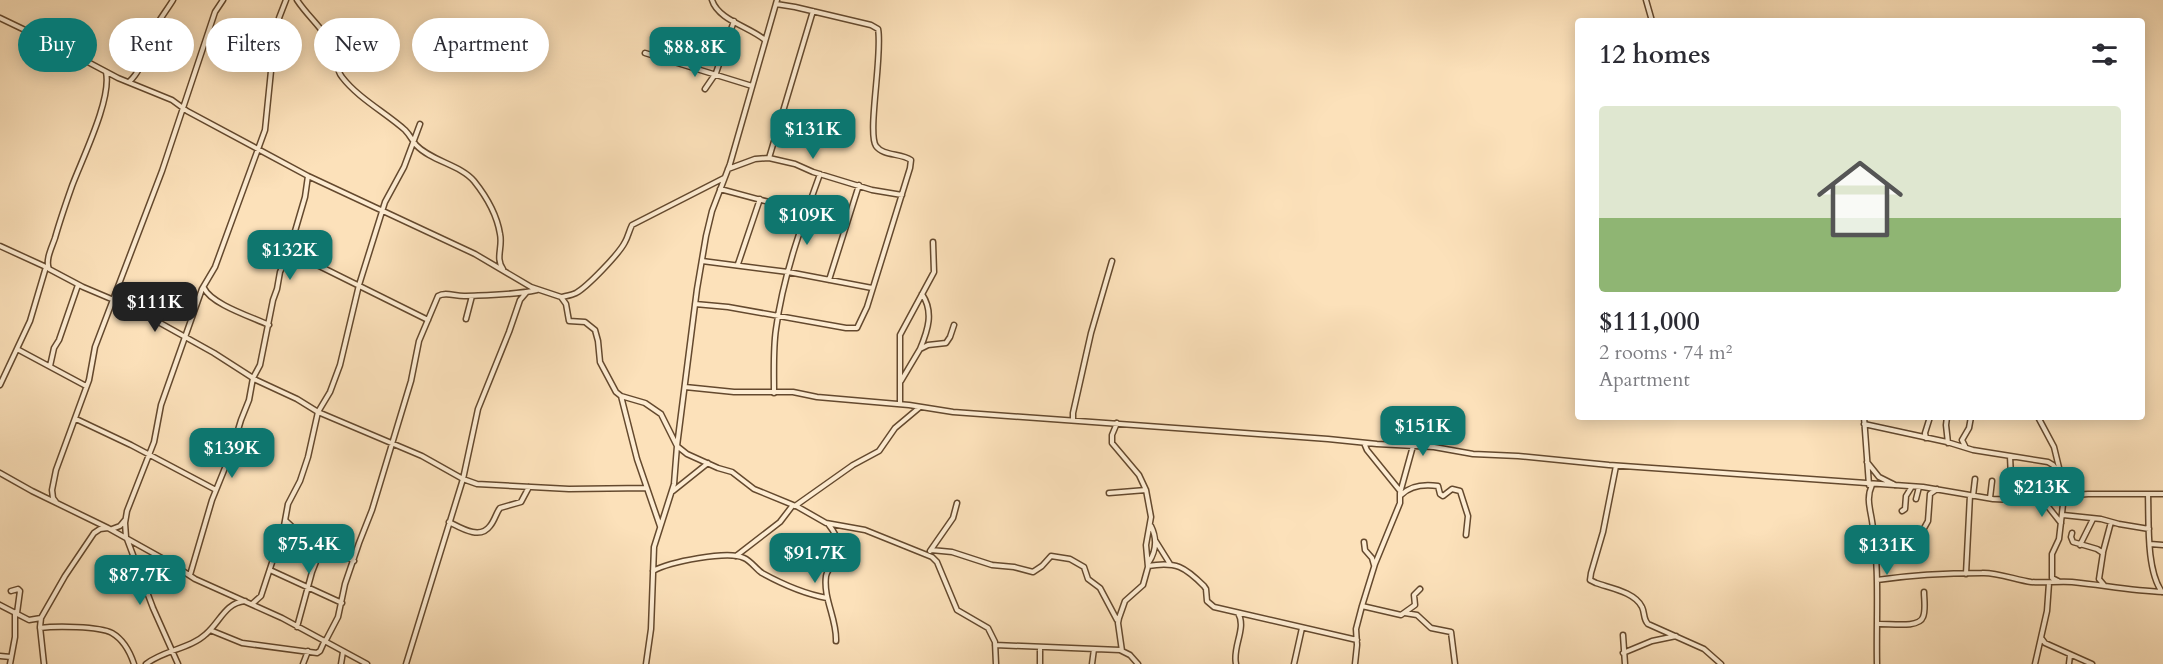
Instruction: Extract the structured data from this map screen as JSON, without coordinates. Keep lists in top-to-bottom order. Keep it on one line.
{"page":{"chip":["Buy","Rent","Filters","New","Apartment"],"heading":"12 homes","price":["$88.8K","$131K","$109K","$132K","$111K","$151K","$139K","$213K","$75.4K","$131K","$91.7K","$87.7K"],"list":[{"name":"$111,000","note":"2 rooms · 74 m² · Apartment"}]}}
